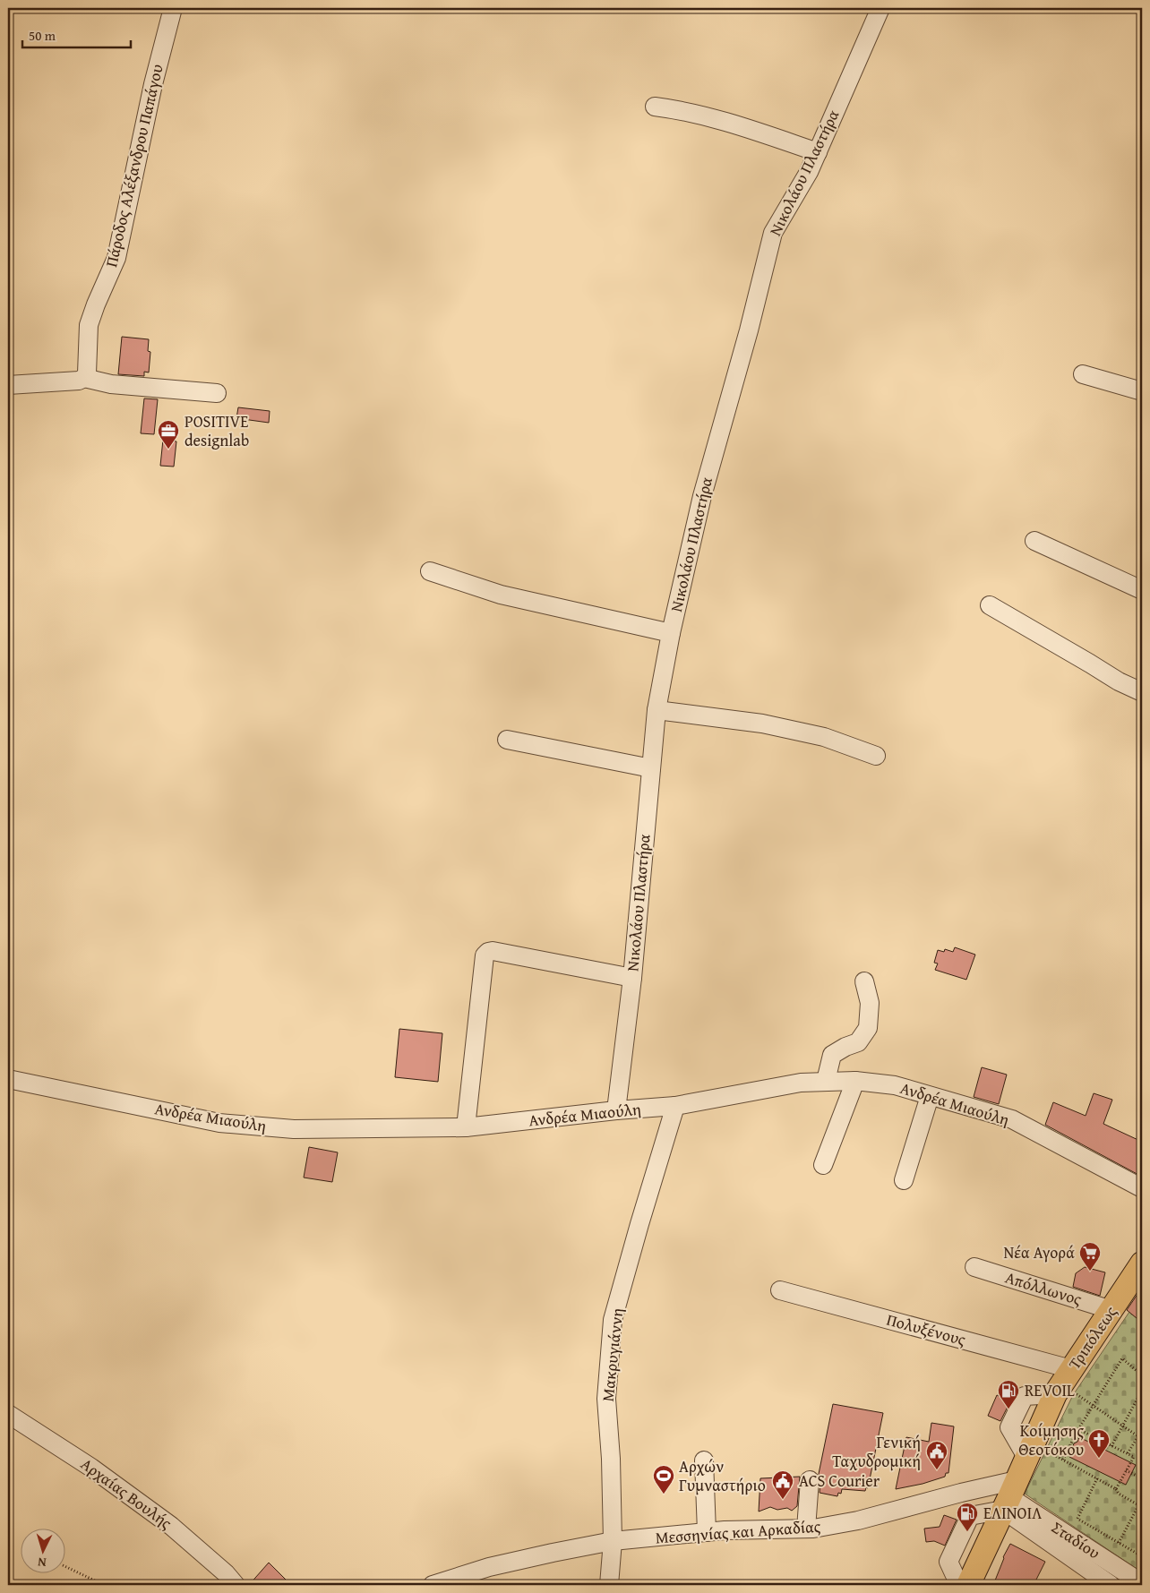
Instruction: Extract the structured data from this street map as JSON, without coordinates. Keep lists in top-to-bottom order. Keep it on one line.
{"streets":{"main road":["Τριπόλεως"],"street":["Πάροδος Αλέξανδρου Παπάγου","Νικολάου Πλαστήρα","Ανδρέα Μιαούλη","Απόλλωνος","Πολυξένους","Μακρυγιάννη","Αρχαίας Βουλής","Μεσσηνίας και Αρκαδίας","Σταδίου"]},"crossings":[["Νικολάου Πλαστήρα","Ανδρέα Μιαούλη"],["Ανδρέα Μιαούλη","Μακρυγιάννη"],["Απόλλωνος","Τριπόλεως"],["Πολυξένους","Τριπόλεως"],["Τριπόλεως","Μεσσηνίας και Αρκαδίας"],["Τριπόλεως","Σταδίου"],["Μακρυγιάννη","Μεσσηνίας και Αρκαδίας"],["Μεσσηνίας και Αρκαδίας","Σταδίου"]],"places":{"office":["POSITIVE designlab"],"supermarket":["Νέα Αγορά"],"fuel station":["REVOIL","ΕΛΙΝΟΙΛ"],"church":["Κοίμησης Θεοτόκου"],"public building":["Γενική Ταχυδρομική","ACS Courier"],"sports":["Αρχών Γυμναστήριο"]},"scale_bar":"50 m","north":"bottom"}
